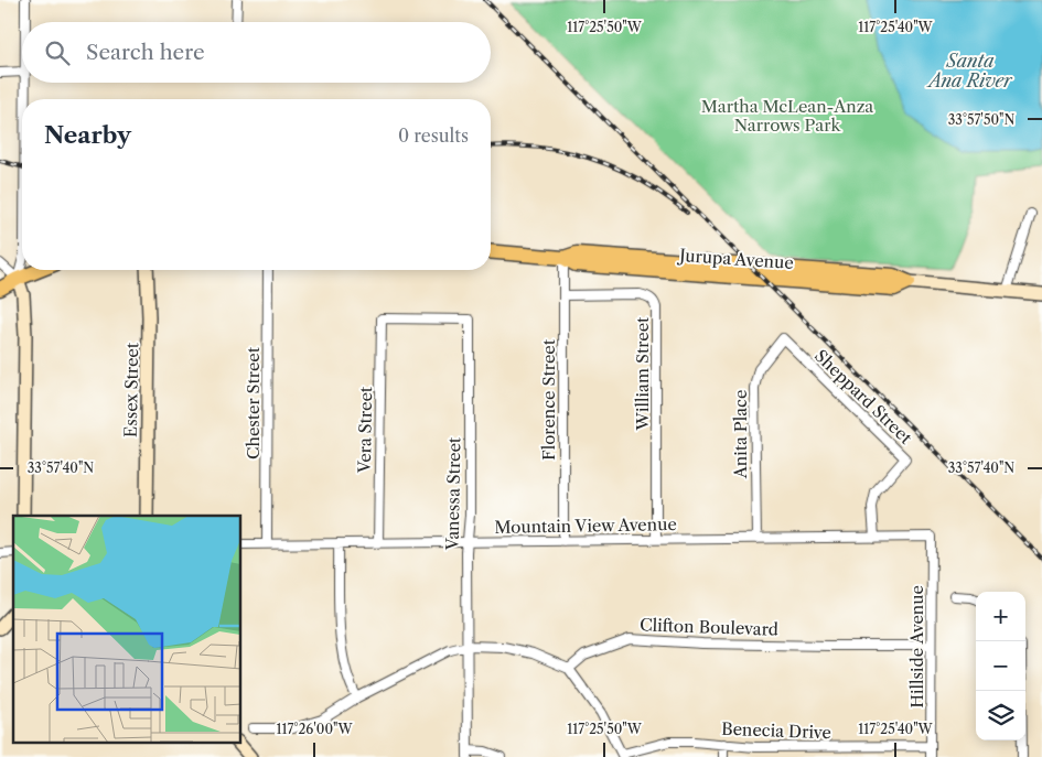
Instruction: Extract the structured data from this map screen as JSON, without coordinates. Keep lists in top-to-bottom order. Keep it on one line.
{"streets":{"main road":["Jurupa Avenue"],"street":["William Street","Essex Street","Sheppard Street","Florence Street","Chester Street","Vera Street","Anita Place","Vanessa Street","Mountain View Avenue","Clifton Boulevard","Hillside Avenue","Benecia Drive"]},"crossings":[["Jurupa Avenue","Florence Street"],["William Street","Florence Street"],["William Street","Mountain View Avenue"],["Sheppard Street","Anita Place"],["Sheppard Street","Mountain View Avenue"],["Florence Street","Mountain View Avenue"],["Chester Street","Mountain View Avenue"],["Vera Street","Vanessa Street"],["Vera Street","Mountain View Avenue"],["Anita Place","Mountain View Avenue"],["Vanessa Street","Mountain View Avenue"],["Mountain View Avenue","Hillside Avenue"],["Clifton Boulevard","Hillside Avenue"],["Hillside Avenue","Benecia Drive"]],"water":["Santa Ana River"],"parks":["Martha McLean-Anza Narrows Park"],"page":{"search":"Search here","heading":["Nearby","0 results"],"map_buttons":["+","−"]},"coordinates":["117°25'50\"W","117°25'40\"W","33°57'50\"N","33°57'40\"N","117°26'00\"W"]}
